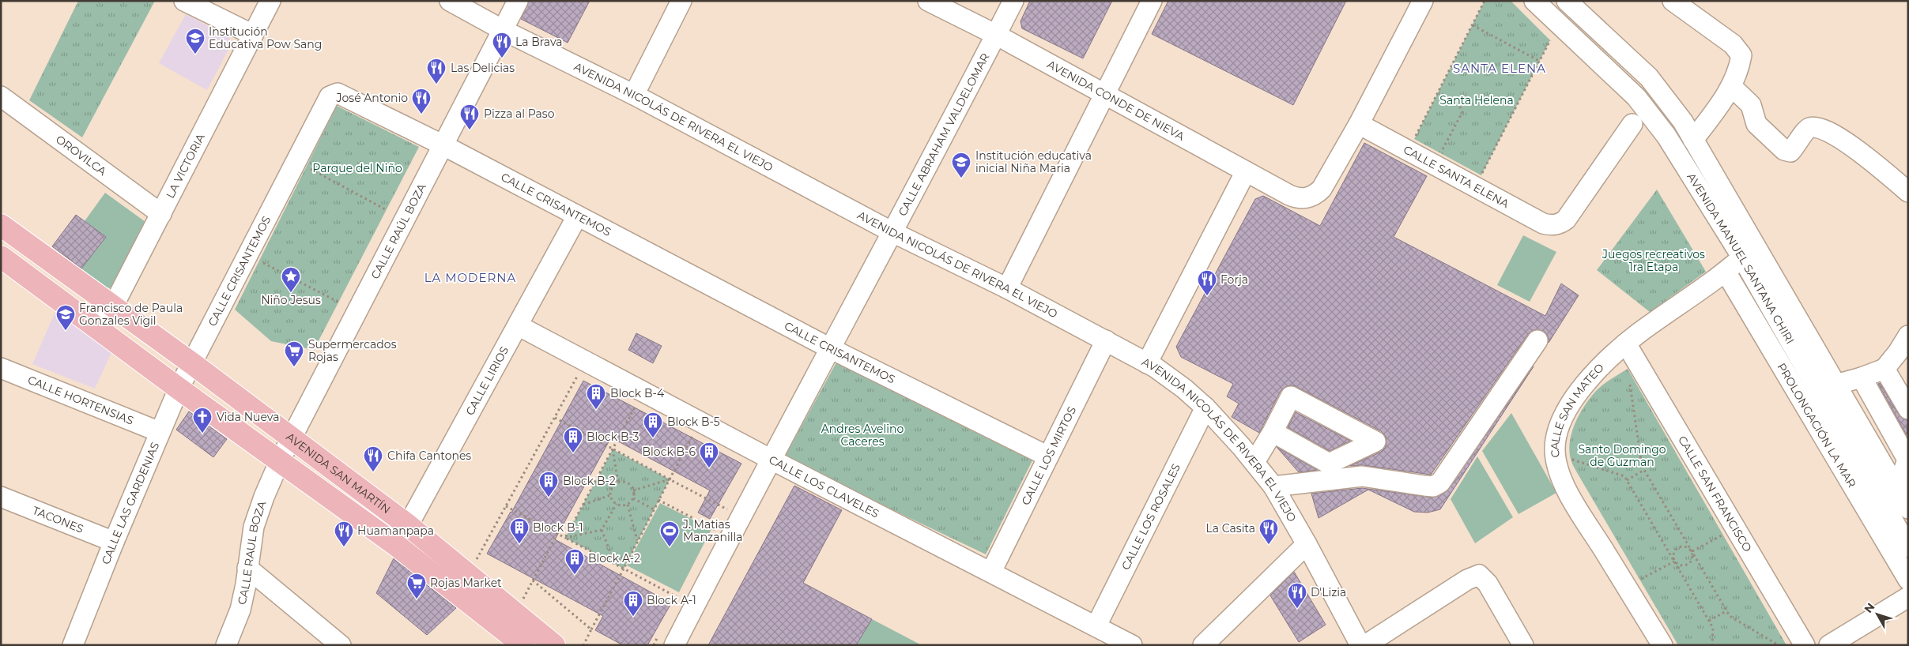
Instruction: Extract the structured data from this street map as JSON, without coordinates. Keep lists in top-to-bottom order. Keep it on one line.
{"streets":{"main road":["AVENIDA SAN MARTÍN"],"street":["AVENIDA CONDE DE NIEVA","AVENIDA NICOLÁS DE RIVERA EL VIEJO","CALLE ABRAHAM VALDELOMAR","OROVILCA","LA VICTORIA","CALLE SANTA ELENA","CALLE CRISANTEMOS","CALLE RAÚL BOZA","AVENIDA MANUEL SANTANA CHIRI","CALLE LIRIOS","CALLE HORTENSIAS","CALLE SAN MATEO","PROLONGACIÓN LA MAR","CALLE LOS MIRTOS","CALLE LOS CLAVELES","CALLE SAN FRANCISCO","CALLE LAS GARDENIAS","CALLE LOS ROSALES","TACONES","CALLE RAUL BOZA"]},"crossings":[["AVENIDA CONDE DE NIEVA","CALLE ABRAHAM VALDELOMAR"],["AVENIDA CONDE DE NIEVA","CALLE SANTA ELENA"],["AVENIDA NICOLÁS DE RIVERA EL VIEJO","CALLE ABRAHAM VALDELOMAR"],["AVENIDA NICOLÁS DE RIVERA EL VIEJO","CALLE RAÚL BOZA"],["AVENIDA NICOLÁS DE RIVERA EL VIEJO","CALLE LOS MIRTOS"],["AVENIDA NICOLÁS DE RIVERA EL VIEJO","CALLE LOS ROSALES"],["CALLE ABRAHAM VALDELOMAR","CALLE CRISANTEMOS"],["CALLE ABRAHAM VALDELOMAR","CALLE LOS CLAVELES"],["OROVILCA","LA VICTORIA"],["LA VICTORIA","AVENIDA SAN MARTÍN"],["CALLE CRISANTEMOS","CALLE RAÚL BOZA"],["CALLE CRISANTEMOS","CALLE LIRIOS"],["CALLE CRISANTEMOS","CALLE LOS MIRTOS"],["CALLE CRISANTEMOS","AVENIDA SAN MARTÍN"],["CALLE CRISANTEMOS","CALLE LAS GARDENIAS"],["CALLE RAÚL BOZA","AVENIDA SAN MARTÍN"],["CALLE RAÚL BOZA","CALLE RAUL BOZA"],["AVENIDA MANUEL SANTANA CHIRI","CALLE SAN MATEO"],["CALLE LIRIOS","AVENIDA SAN MARTÍN"],["CALLE LIRIOS","CALLE LOS CLAVELES"],["CALLE HORTENSIAS","CALLE LAS GARDENIAS"],["CALLE SAN MATEO","PROLONGACIÓN LA MAR"],["CALLE SAN MATEO","CALLE SAN FRANCISCO"],["CALLE LOS MIRTOS","CALLE LOS CLAVELES"],["AVENIDA SAN MARTÍN","CALLE LAS GARDENIAS"],["CALLE LOS CLAVELES","CALLE LOS ROSALES"],["CALLE LAS GARDENIAS","TACONES"]],"districts":["SANTA ELENA","LA MODERNA"],"parks":["Santa Helena","Parque del Niño","Juegos recreativos 1ra Etapa","Andres Avelino Caceres","Santo Domingo de Guzman"],"places":{"school or university":["Institución Educativa Pow Sang","Institución educativa inicial Niña Maria","Francisco de Paula Gonzales Vigil"],"restaurant":["La Brava","Las Delicias","José Antonio","Pizza al Paso","Forja","Chifa Cantones","La Casita","Huamanpapa","D'Lizia"],"place":["Niño Jesus"],"supermarket":["Supermercados Rojas","Rojas Market"],"building":["Block B-4","Block B-5","Block B-3","Block B-6","Block B-2","Block B-1","Block A-2","Block A-1"],"church":["Vida Nueva"],"sports":["J. Matias Manzanilla"]},"north":"top left"}
